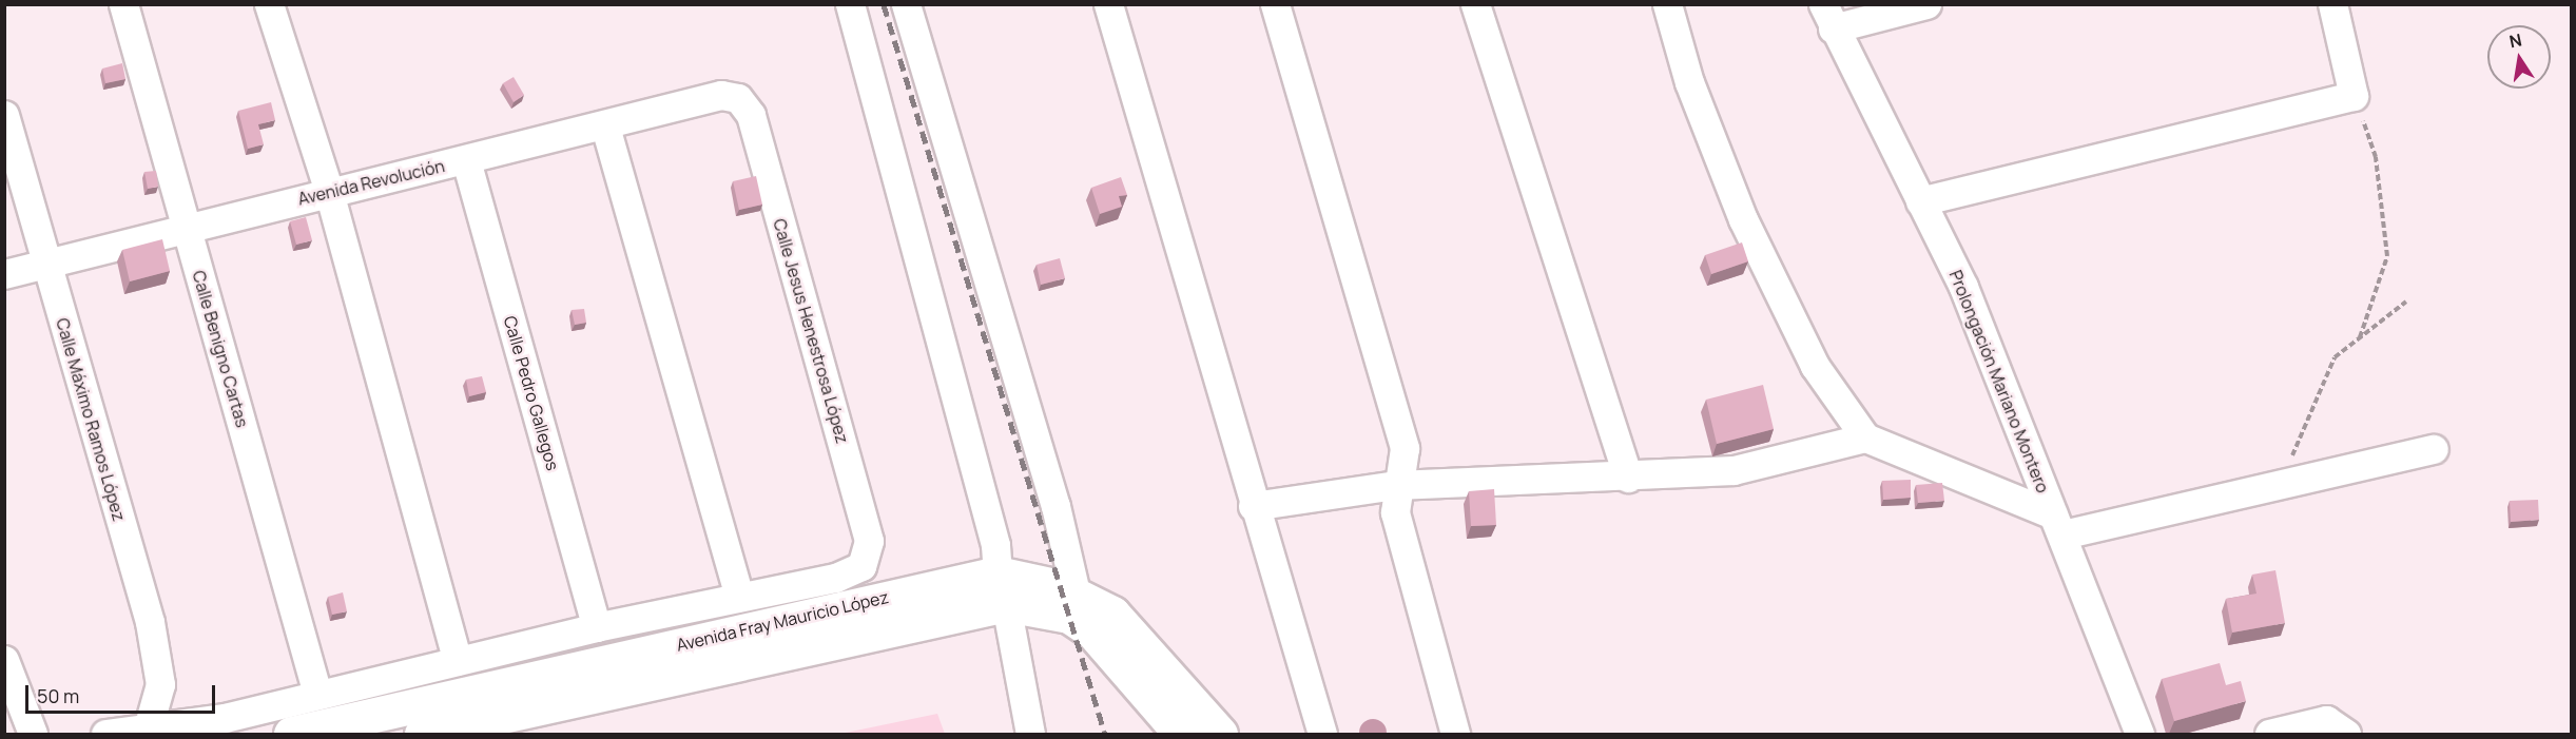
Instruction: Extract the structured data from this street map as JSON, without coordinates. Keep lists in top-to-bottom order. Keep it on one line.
{"streets":{"street":["Avenida Revolución","Calle Jesus Henestrosa López","Calle Benigno Cartas","Prolongación Mariano Montero","Calle Pedro Gallegos","Calle Máximo Ramos López","Avenida Fray Mauricio López"]},"crossings":[["Avenida Revolución","Calle Jesus Henestrosa López"],["Avenida Revolución","Calle Benigno Cartas"],["Avenida Revolución","Calle Pedro Gallegos"],["Avenida Revolución","Calle Máximo Ramos López"]],"scale_bar":"50 m","north":"top"}
